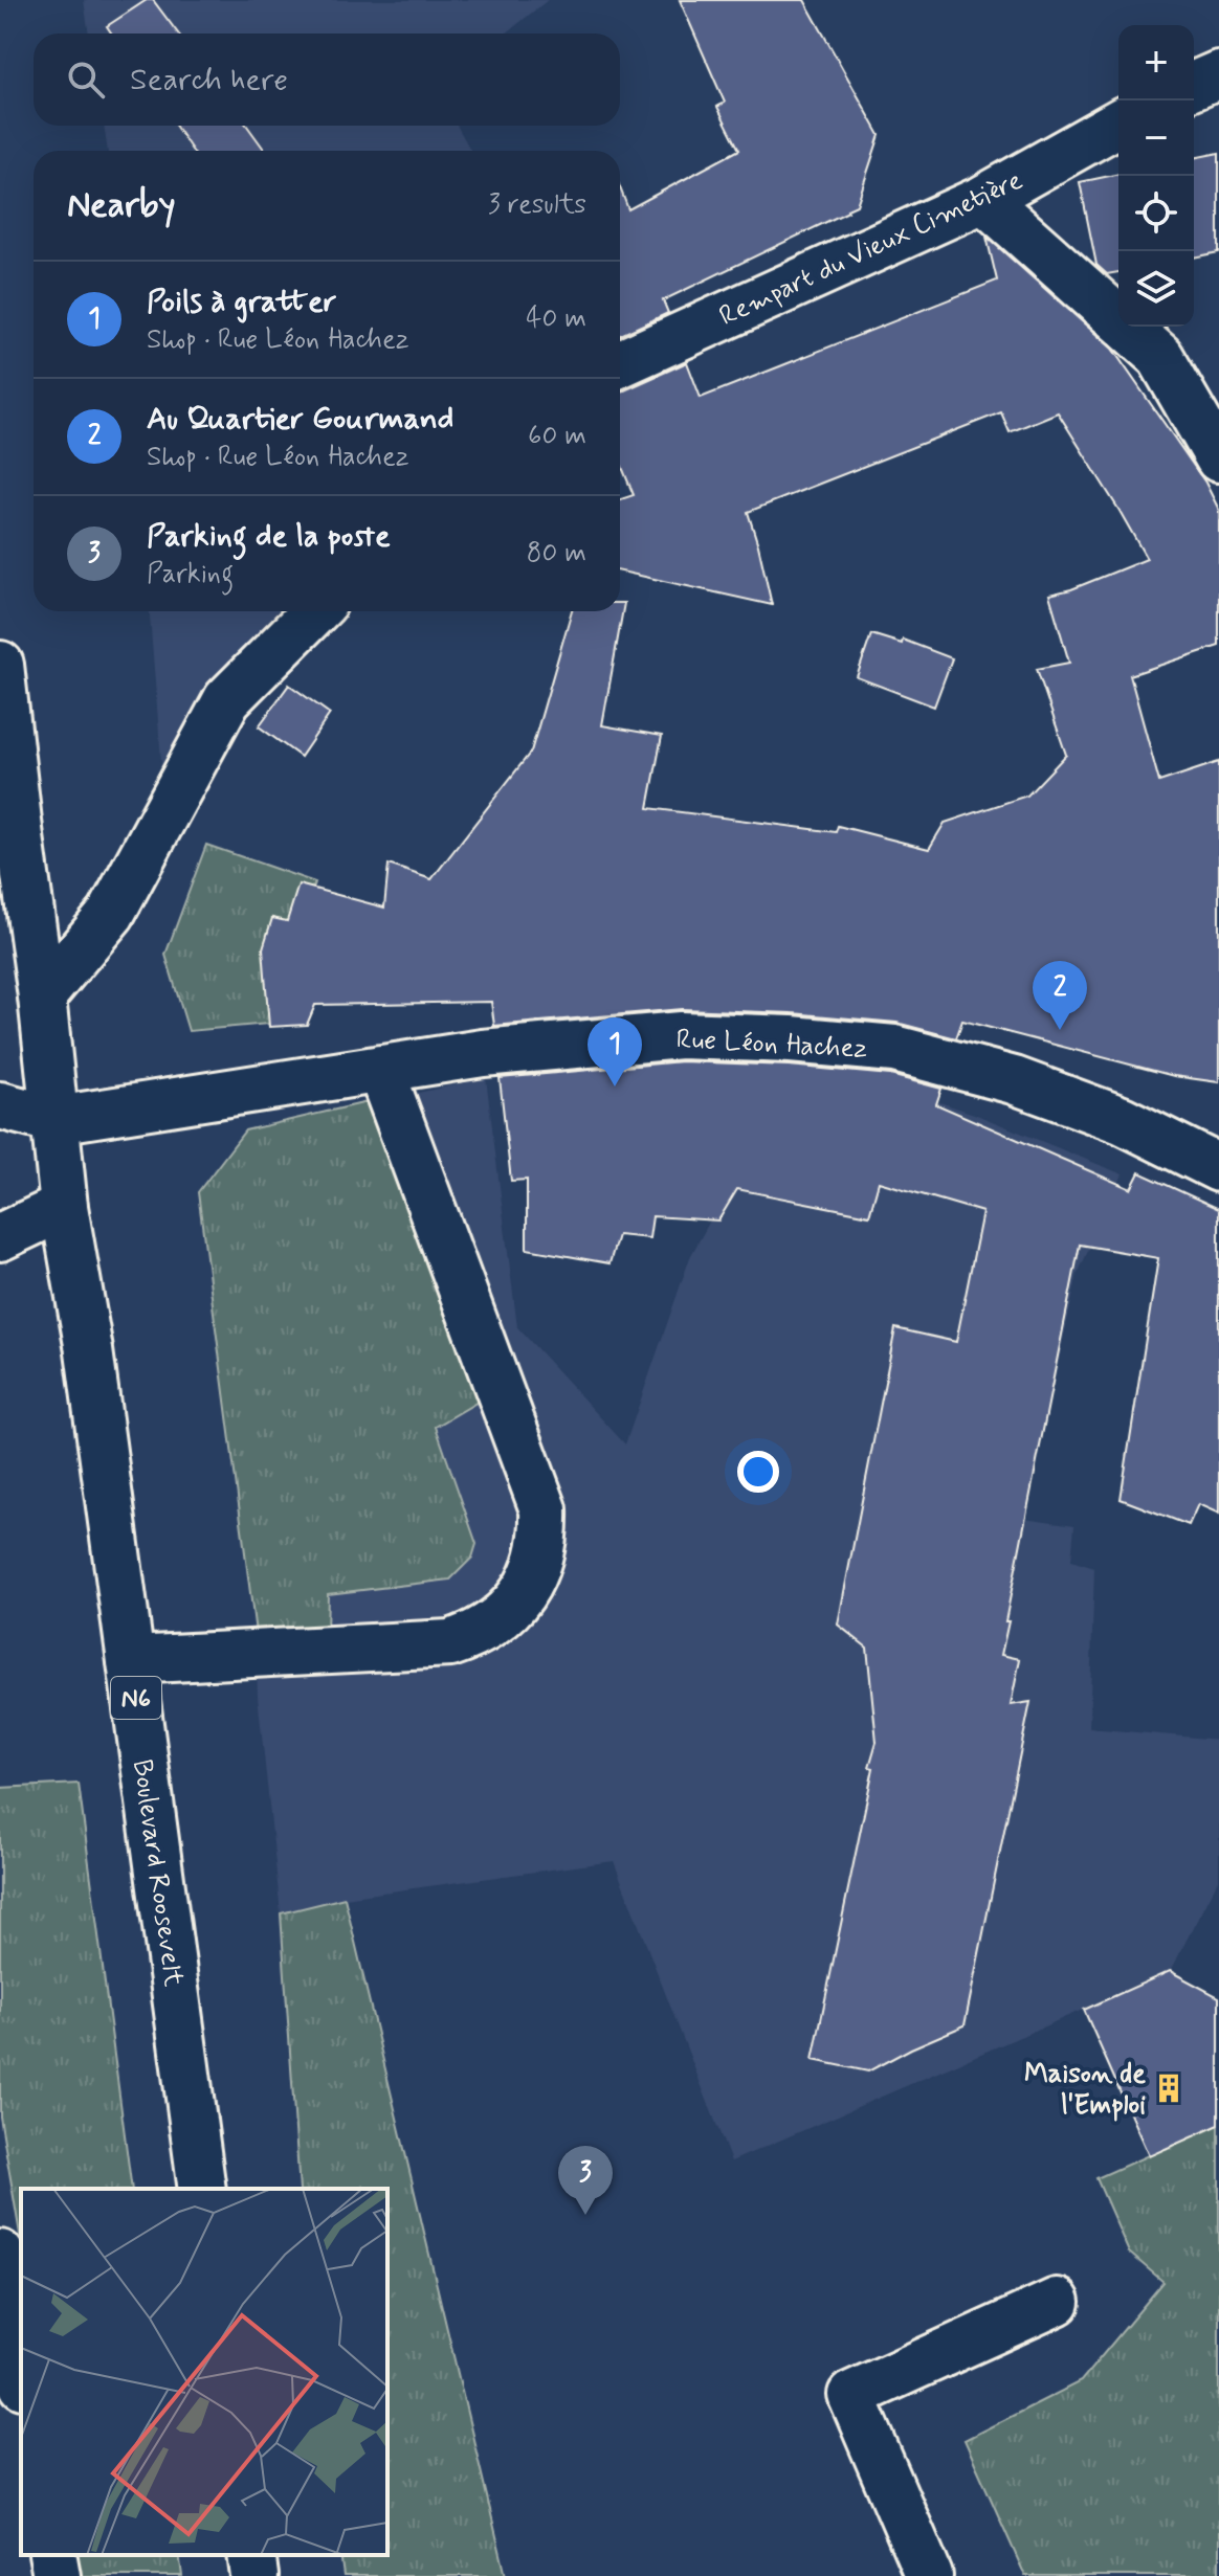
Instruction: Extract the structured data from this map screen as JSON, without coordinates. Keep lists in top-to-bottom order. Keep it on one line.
{"streets":{"street":["Rempart du Vieux Cimetière","Rue Léon Hachez","N6","Boulevard Roosevelt"]},"crossings":[["Rue Léon Hachez","N6"],["N6","Boulevard Roosevelt"]],"places":{"building":["Maison de l'Emploi"]},"page":{"map_buttons":["+","−"],"search":"Search here","heading":["Nearby","3 results"],"list":[{"mark":"1","name":"Poils à gratter","note":"Shop · Rue Léon Hachez","value":"40 m"},{"mark":"2","name":"Au Quartier Gourmand","note":"Shop · Rue Léon Hachez","value":"60 m"},{"mark":"3","name":"Parking de la poste","note":"Parking","value":"80 m"}],"pins":["2","1","3"]}}
